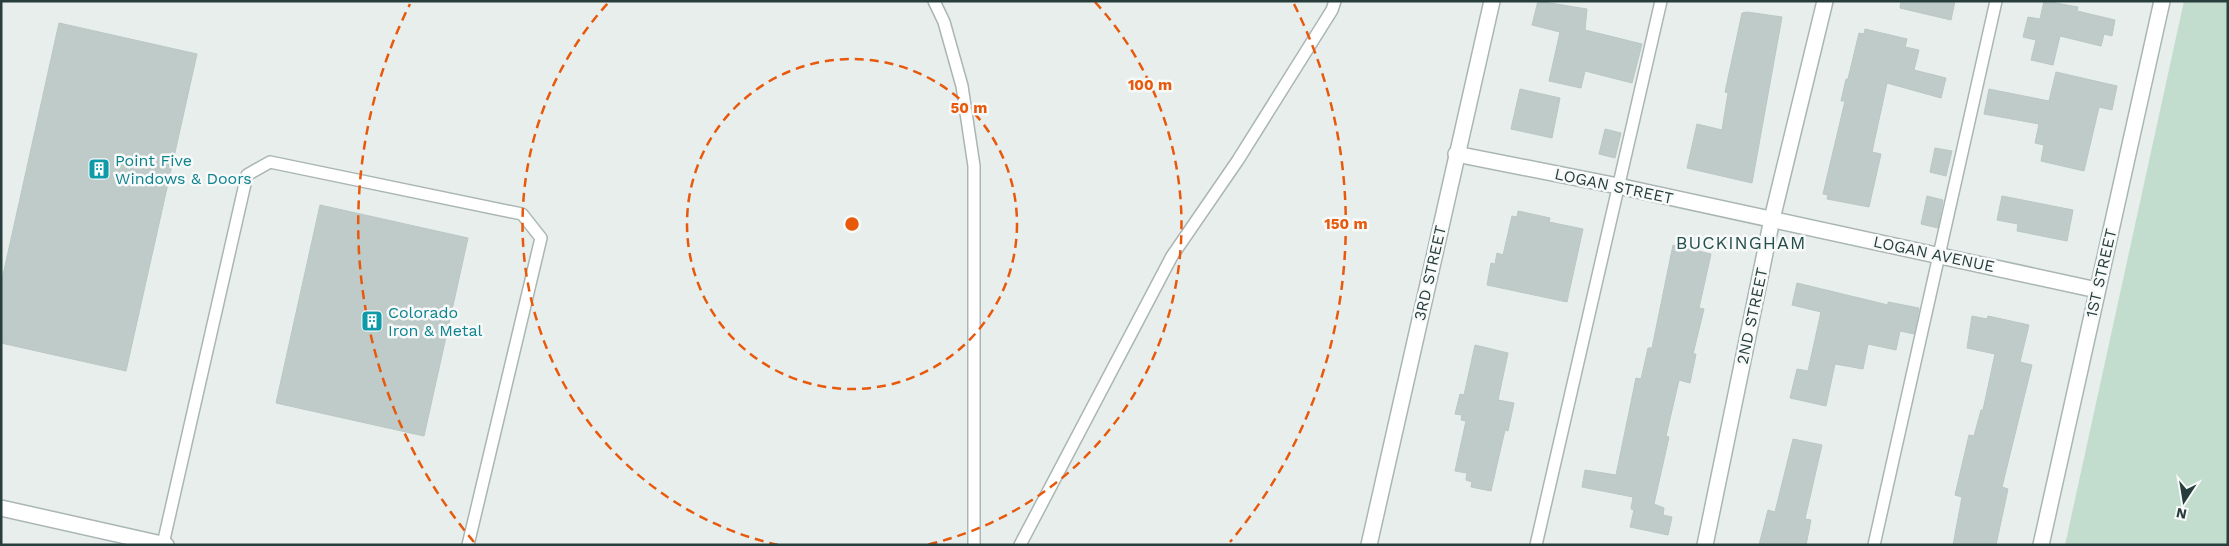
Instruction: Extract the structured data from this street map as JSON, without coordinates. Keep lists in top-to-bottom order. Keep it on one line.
{"streets":{"street":["LOGAN STREET","LOGAN AVENUE","3RD STREET","1ST STREET","2ND STREET"]},"crossings":[["LOGAN STREET","LOGAN AVENUE"],["LOGAN STREET","3RD STREET"],["LOGAN STREET","2ND STREET"],["LOGAN AVENUE","1ST STREET"],["LOGAN AVENUE","2ND STREET"]],"districts":["BUCKINGHAM"],"places":{"building":["Point Five Windows & Doors","Colorado Iron & Metal"]},"north":"bottom","rings":["100 m","50 m","150 m"]}
